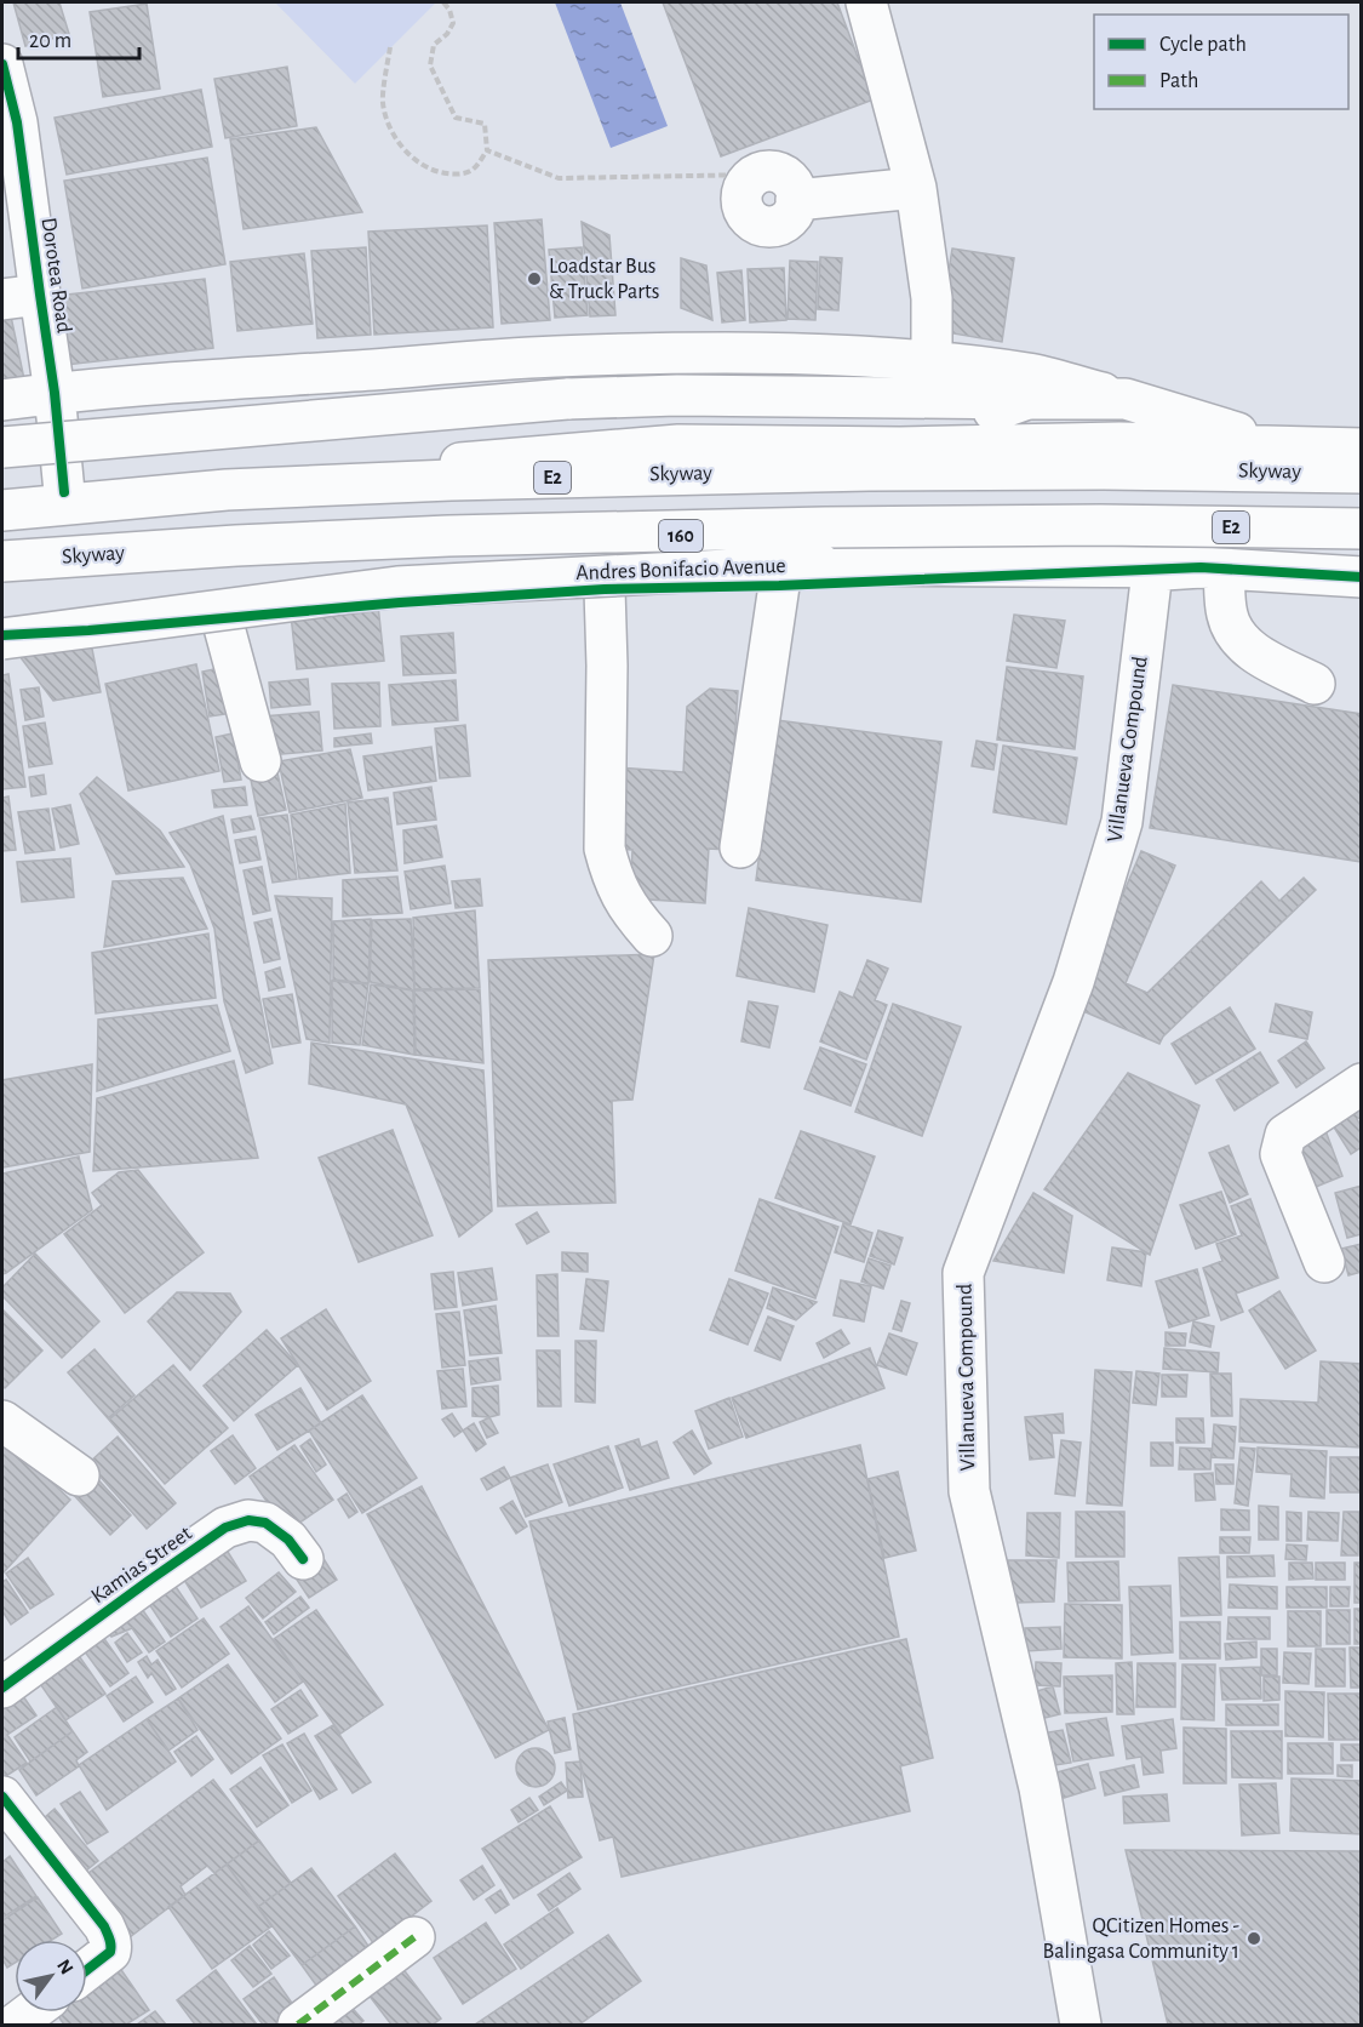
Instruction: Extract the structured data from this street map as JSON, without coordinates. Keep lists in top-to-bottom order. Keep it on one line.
{"streets":{"main road":["Dorotea Road","Skyway","E2","160","Andres Bonifacio Avenue","Villanueva Compound","Kamias Street"]},"crossings":[["Skyway","Andres Bonifacio Avenue"],["Andres Bonifacio Avenue","Villanueva Compound"]],"places":["Loadstar Bus & Truck Parts","QCitizen Homes - Balingasa Community 1"],"legend":["Cycle path","Path"],"scale_bar":"20 m","north":"top right"}
